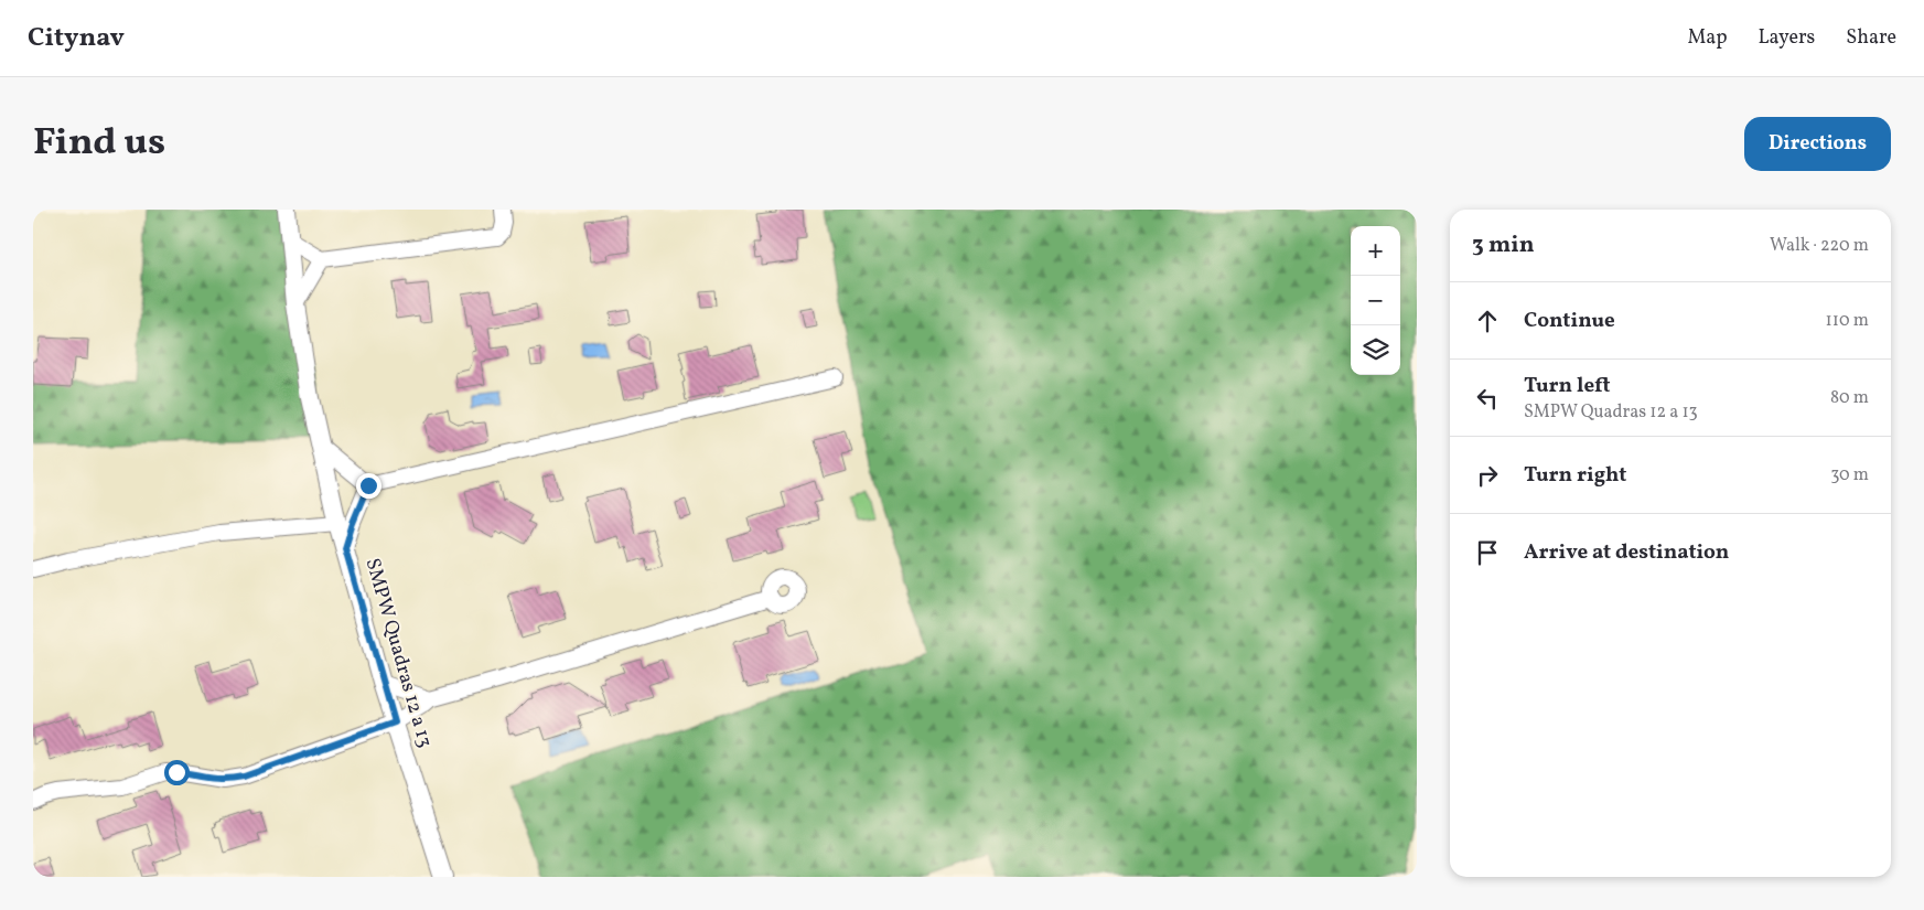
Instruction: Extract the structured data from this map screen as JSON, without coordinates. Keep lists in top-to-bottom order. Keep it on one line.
{"streets":{"street":["SMPW Quadras 12 a 13"]},"page":{"header":"Citynav","nav":["Map","Layers","Share"],"title":"Find us","buttons":"Directions","heading":["3 min","Walk · 220 m"],"map_buttons":["+","−"],"list":[["Continue","110 m"],["Turn left","SMPW Quadras 12 a 13","80 m"],["Turn right","30 m"],"Arrive at destination"]}}
